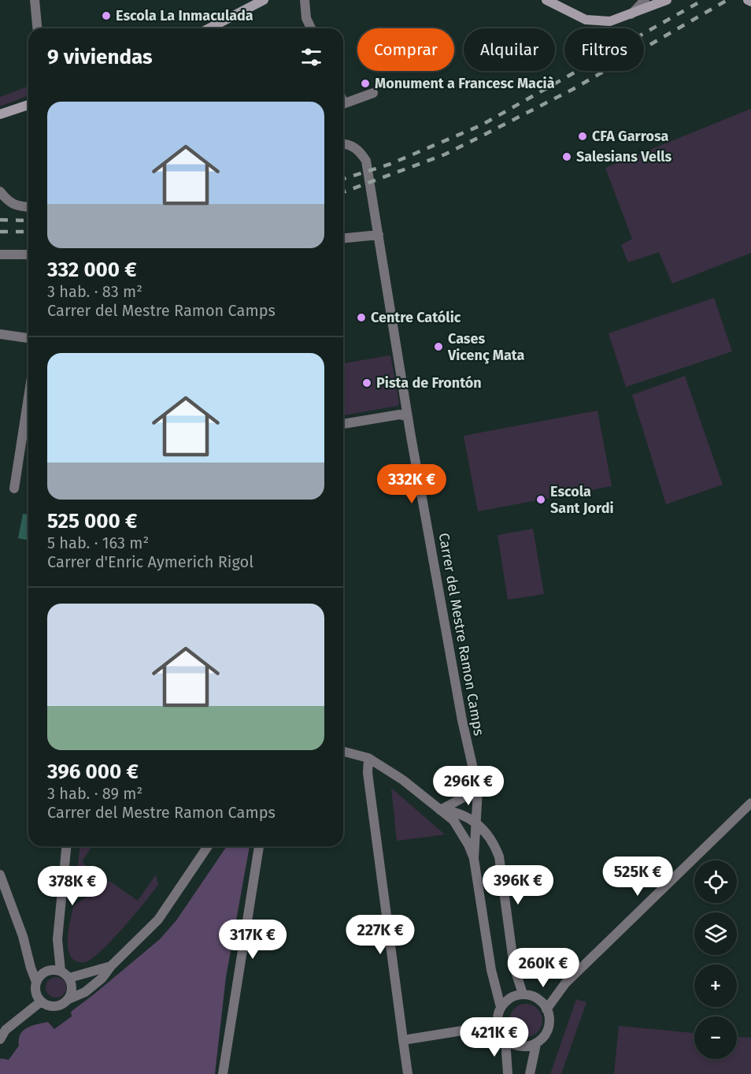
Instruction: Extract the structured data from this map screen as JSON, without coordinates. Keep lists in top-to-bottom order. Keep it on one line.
{"streets":{"street":["Carrer del Mestre Ramon Camps"]},"places":["Escola La Inmaculada","Monument a Francesc Macià","CFA Garrosa","Salesians Vells","Centre Católic","Cases Vicenç Mata","Pista de Frontón","Escola Sant Jordi"],"page":{"chip":["Comprar","Alquilar","Filtros"],"heading":"9 viviendas","list":[{"name":"332 000 €","note":"3 hab. · 83 m² · Carrer del Mestre Ramon Camps"},{"name":"525 000 €","note":"5 hab. · 163 m² · Carrer d'Enric Aymerich Rigol"},{"name":"396 000 €","note":"3 hab. · 89 m² · Carrer del Mestre Ramon Camps"}],"price":["332K €","296K €","525K €","396K €","378K €","227K €","317K €","260K €","421K €"],"map_buttons":["+","−"]}}
